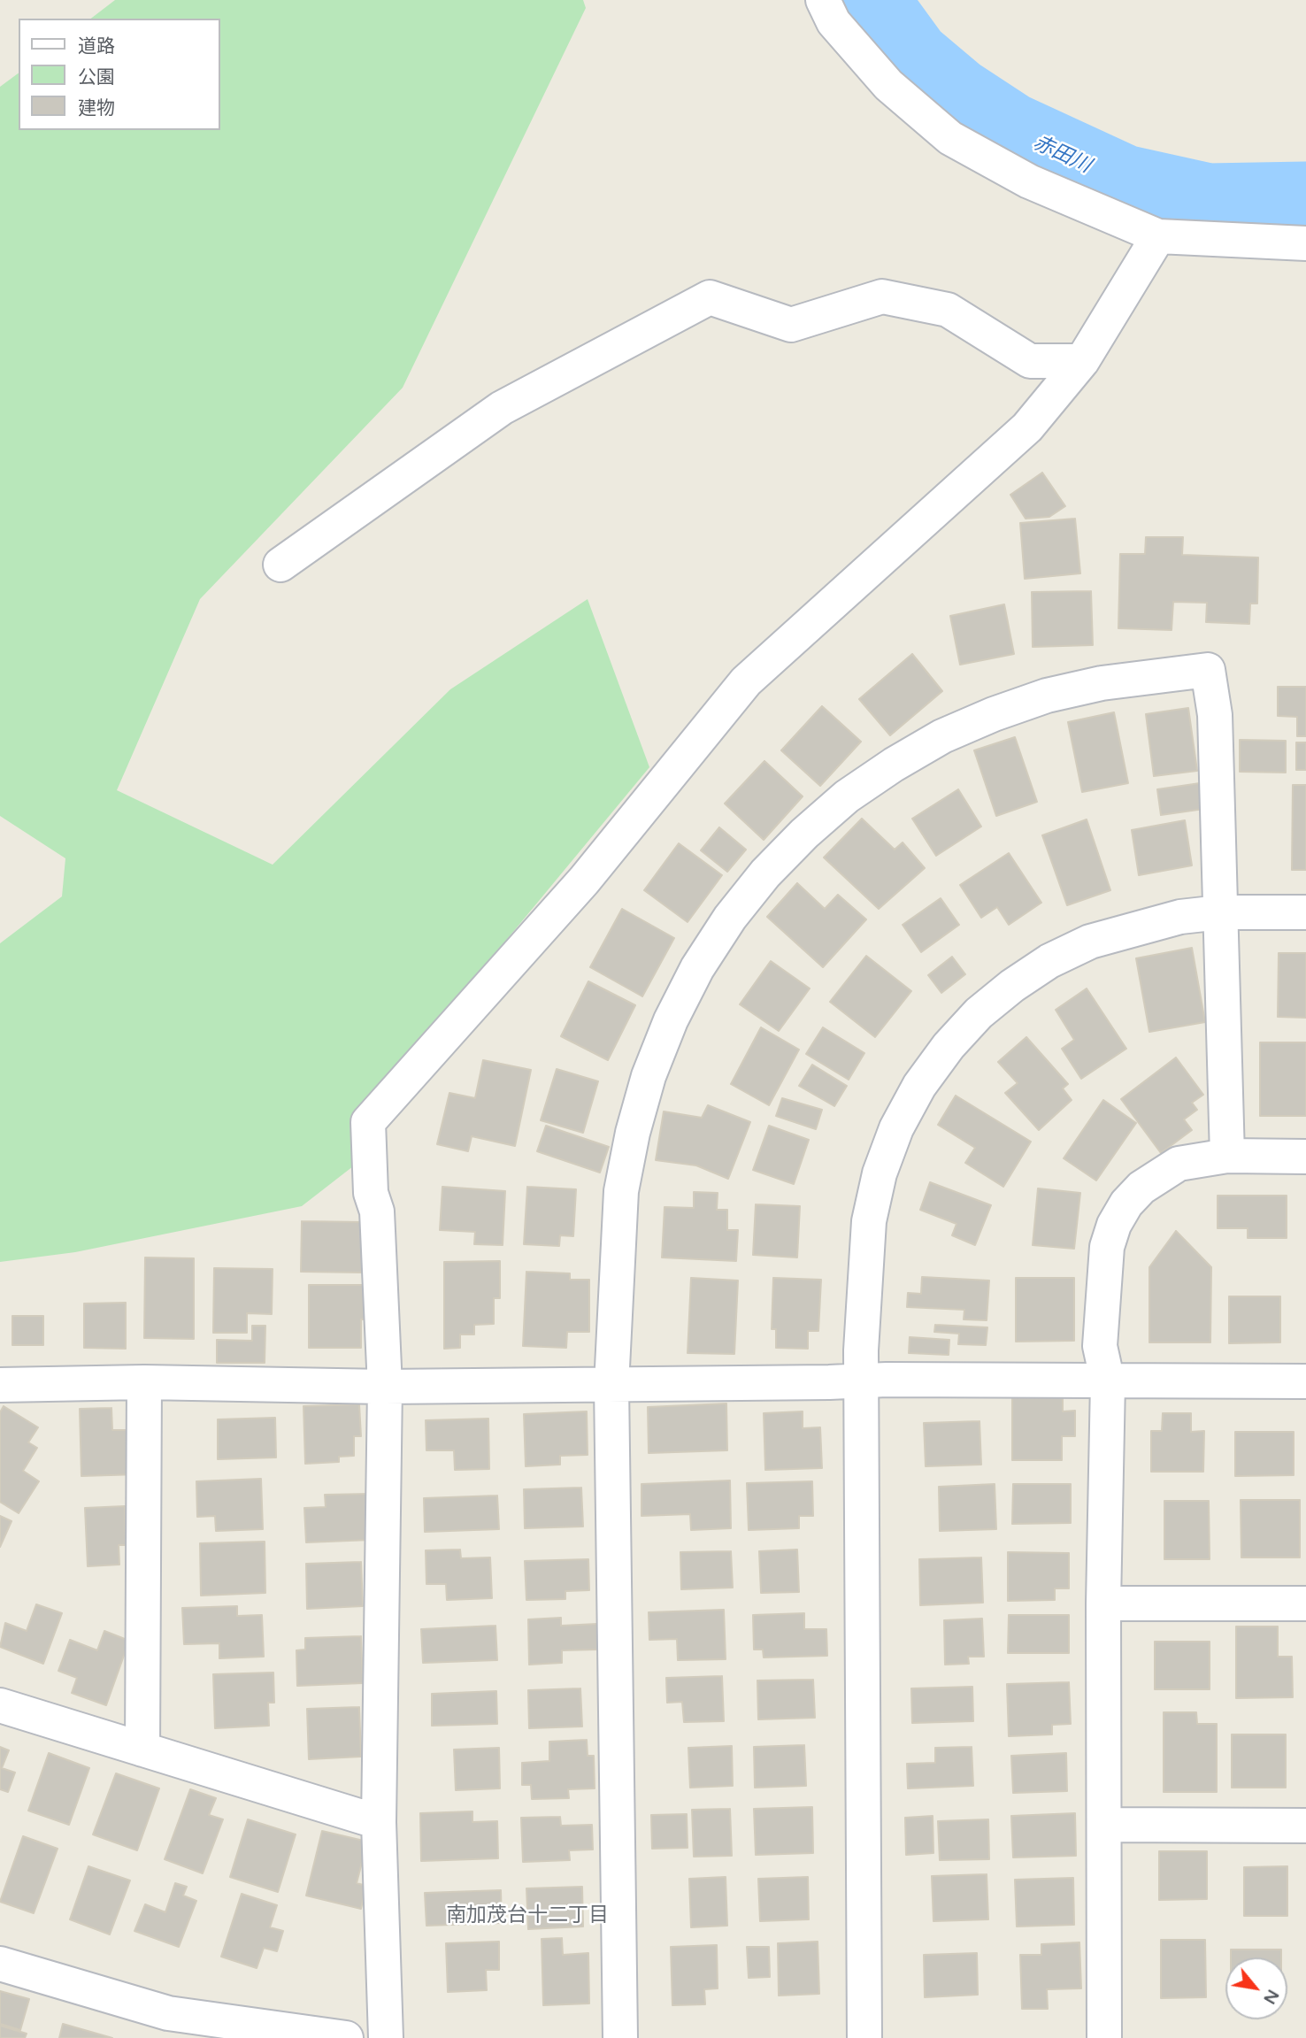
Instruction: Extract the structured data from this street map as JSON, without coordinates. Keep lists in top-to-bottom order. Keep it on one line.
{"districts":["南加茂台十二丁目"],"water":["赤田川"],"legend":["道路","公園","建物"],"north":"bottom right"}
